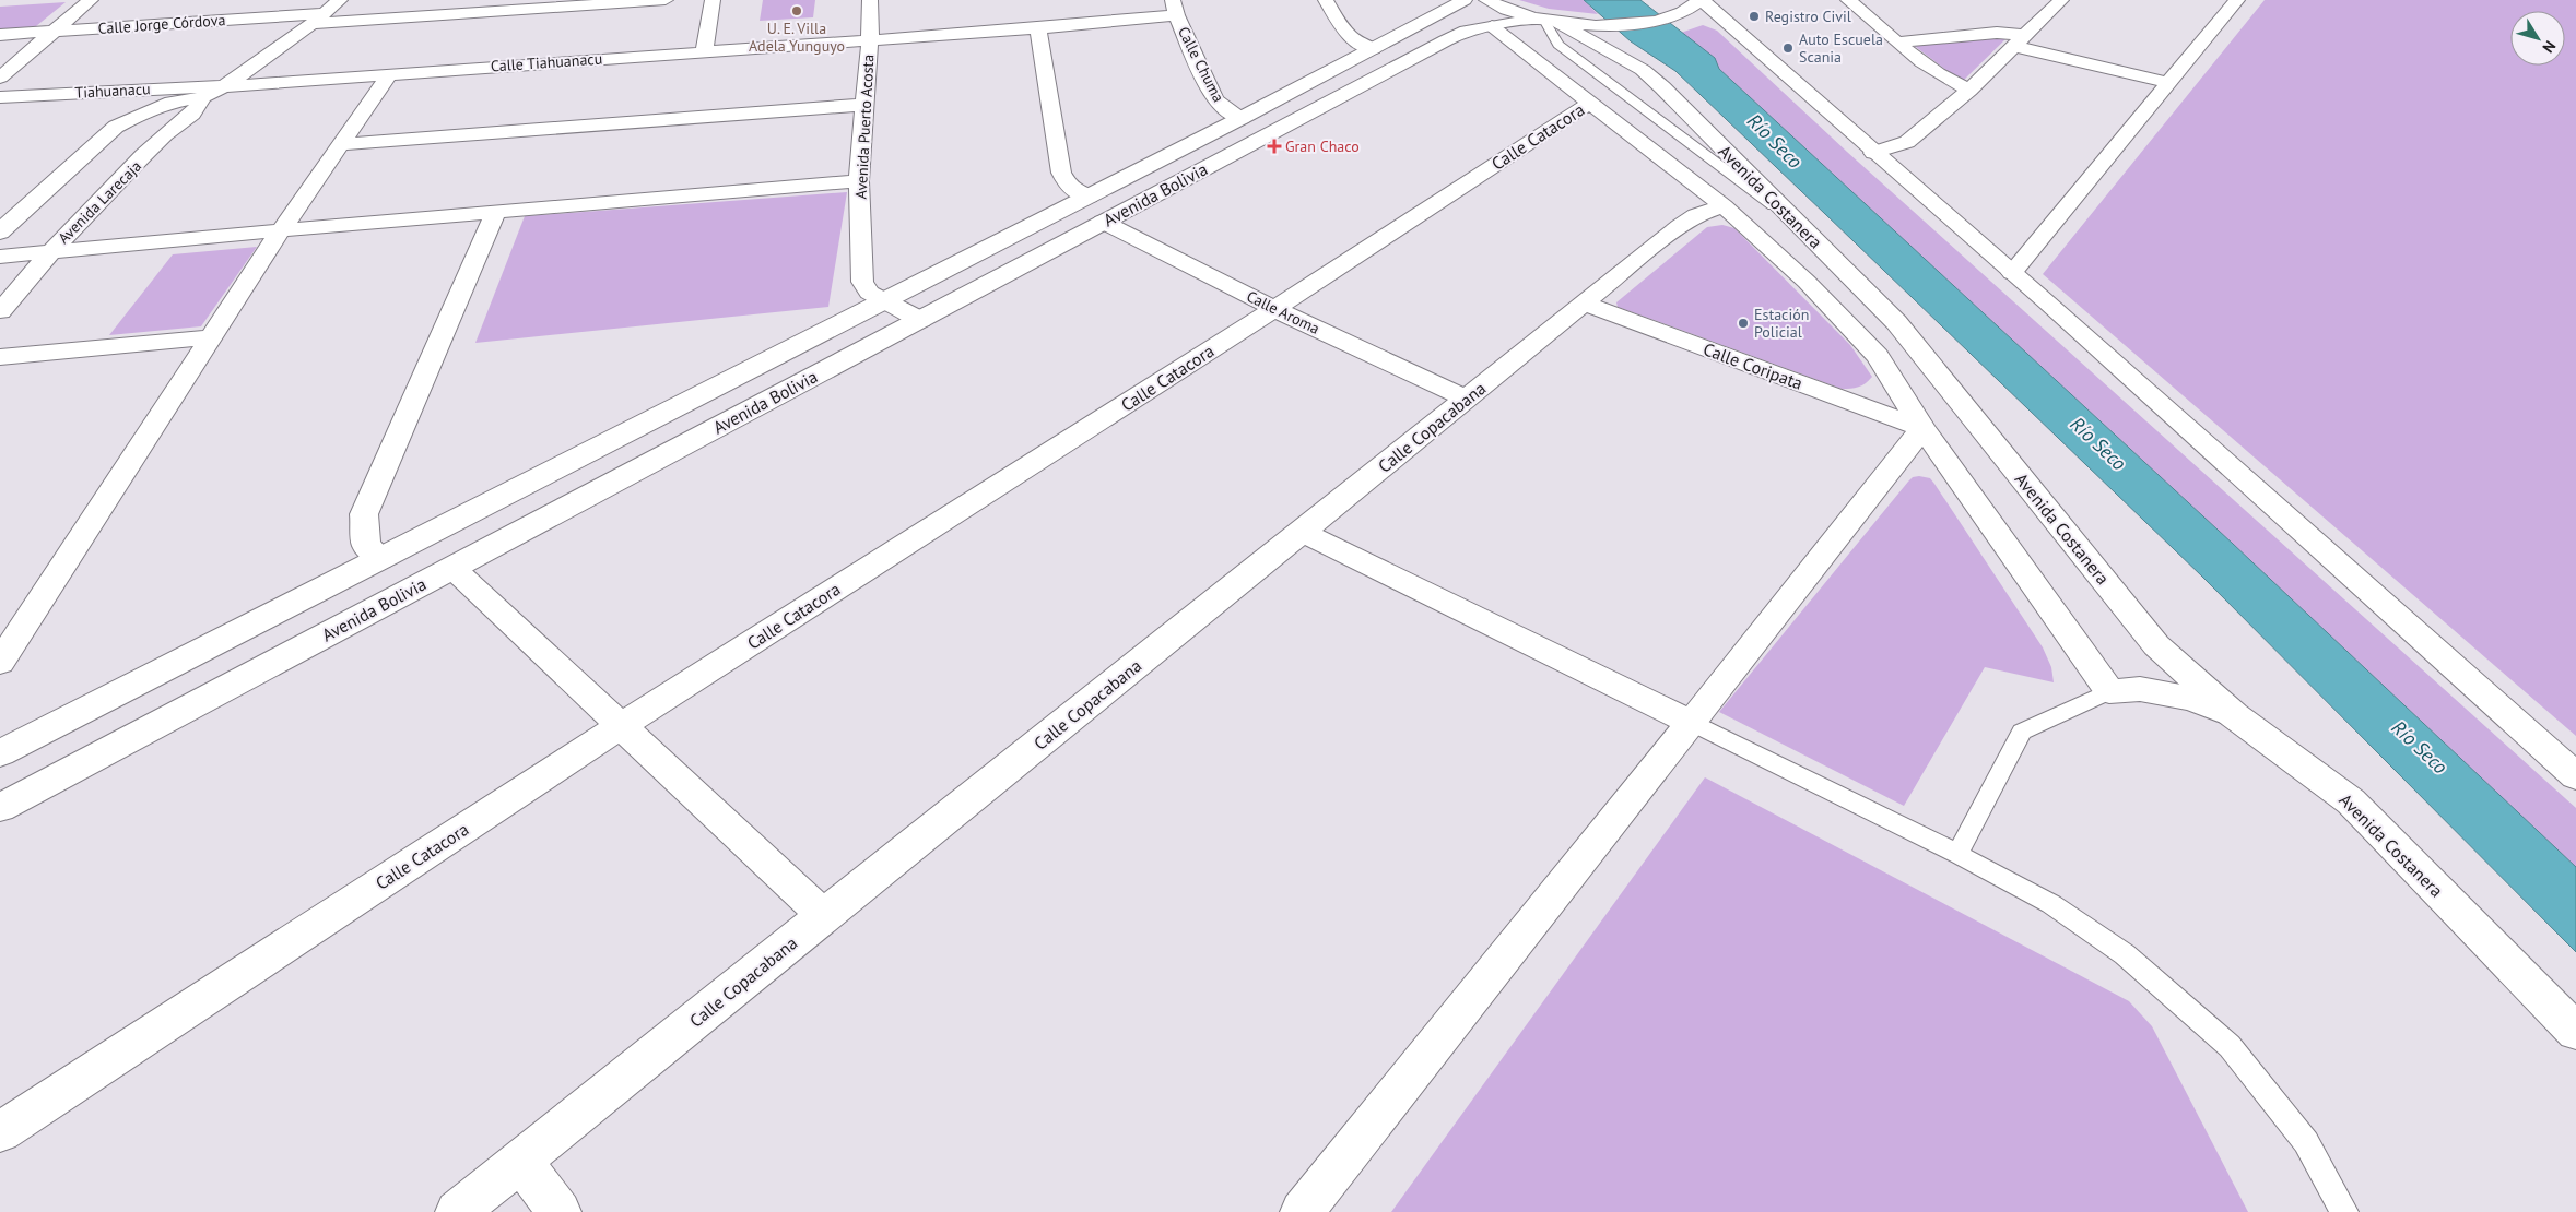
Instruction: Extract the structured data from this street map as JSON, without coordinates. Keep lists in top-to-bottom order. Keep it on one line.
{"streets":{"street":["Calle Jorge Córdova","Calle Tiahuanacu","Calle Chuma","Tiahuanacu","Avenida Puerto Acosta","Calle Catacora","Avenida Bolivia","Avenida Costanera","Avenida Larecaja","Calle Aroma","Calle Coripata","Calle Copacabana"]},"crossings":[["Calle Jorge Córdova","Avenida Larecaja"],["Calle Tiahuanacu","Calle Chuma"],["Calle Tiahuanacu","Tiahuanacu"],["Calle Tiahuanacu","Avenida Puerto Acosta"],["Calle Tiahuanacu","Avenida Larecaja"],["Calle Chuma","Avenida Bolivia"],["Tiahuanacu","Avenida Larecaja"],["Avenida Puerto Acosta","Avenida Bolivia"],["Calle Catacora","Calle Aroma"],["Avenida Bolivia","Avenida Costanera"],["Avenida Bolivia","Calle Aroma"],["Calle Aroma","Calle Copacabana"],["Calle Coripata","Calle Copacabana"]],"water":["Río Seco"],"places":{"other":["U. E. Villa Adela Yunguyo","Registro Civil","Auto Escuela Scania","Estación Policial"],"health":["Gran Chaco"]},"north":"bottom right"}
